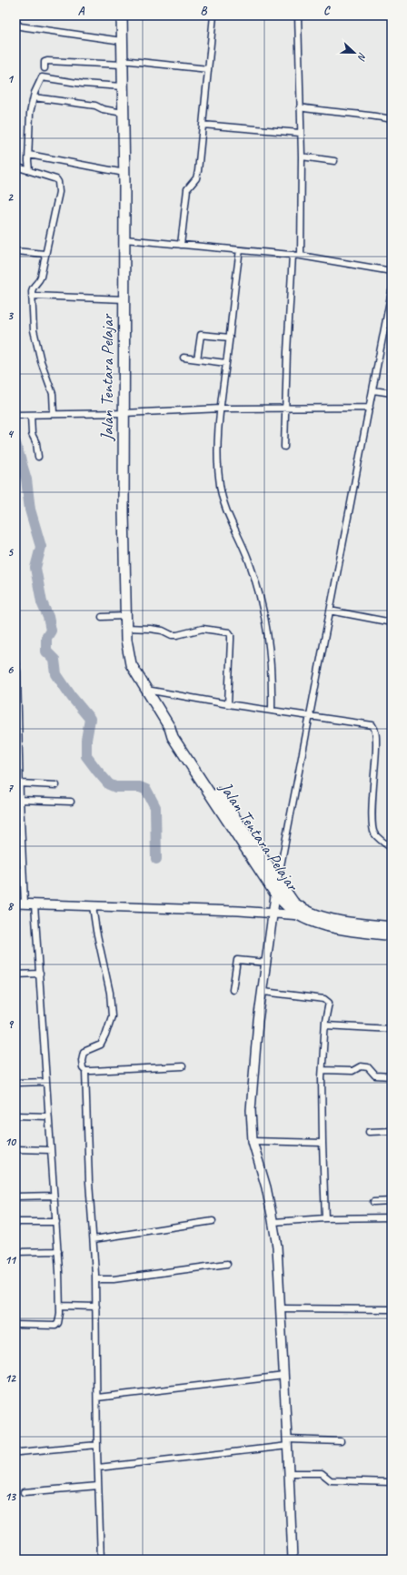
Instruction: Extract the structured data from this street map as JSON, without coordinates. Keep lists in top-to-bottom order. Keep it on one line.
{"streets":{"highway":["Jalan Tentara Pelajar"]},"north":"right","grid":{"columns":["A","B","C"],"rows":["1","2","3","4","5","6","7","8","9","10","11","12","13"]}}
